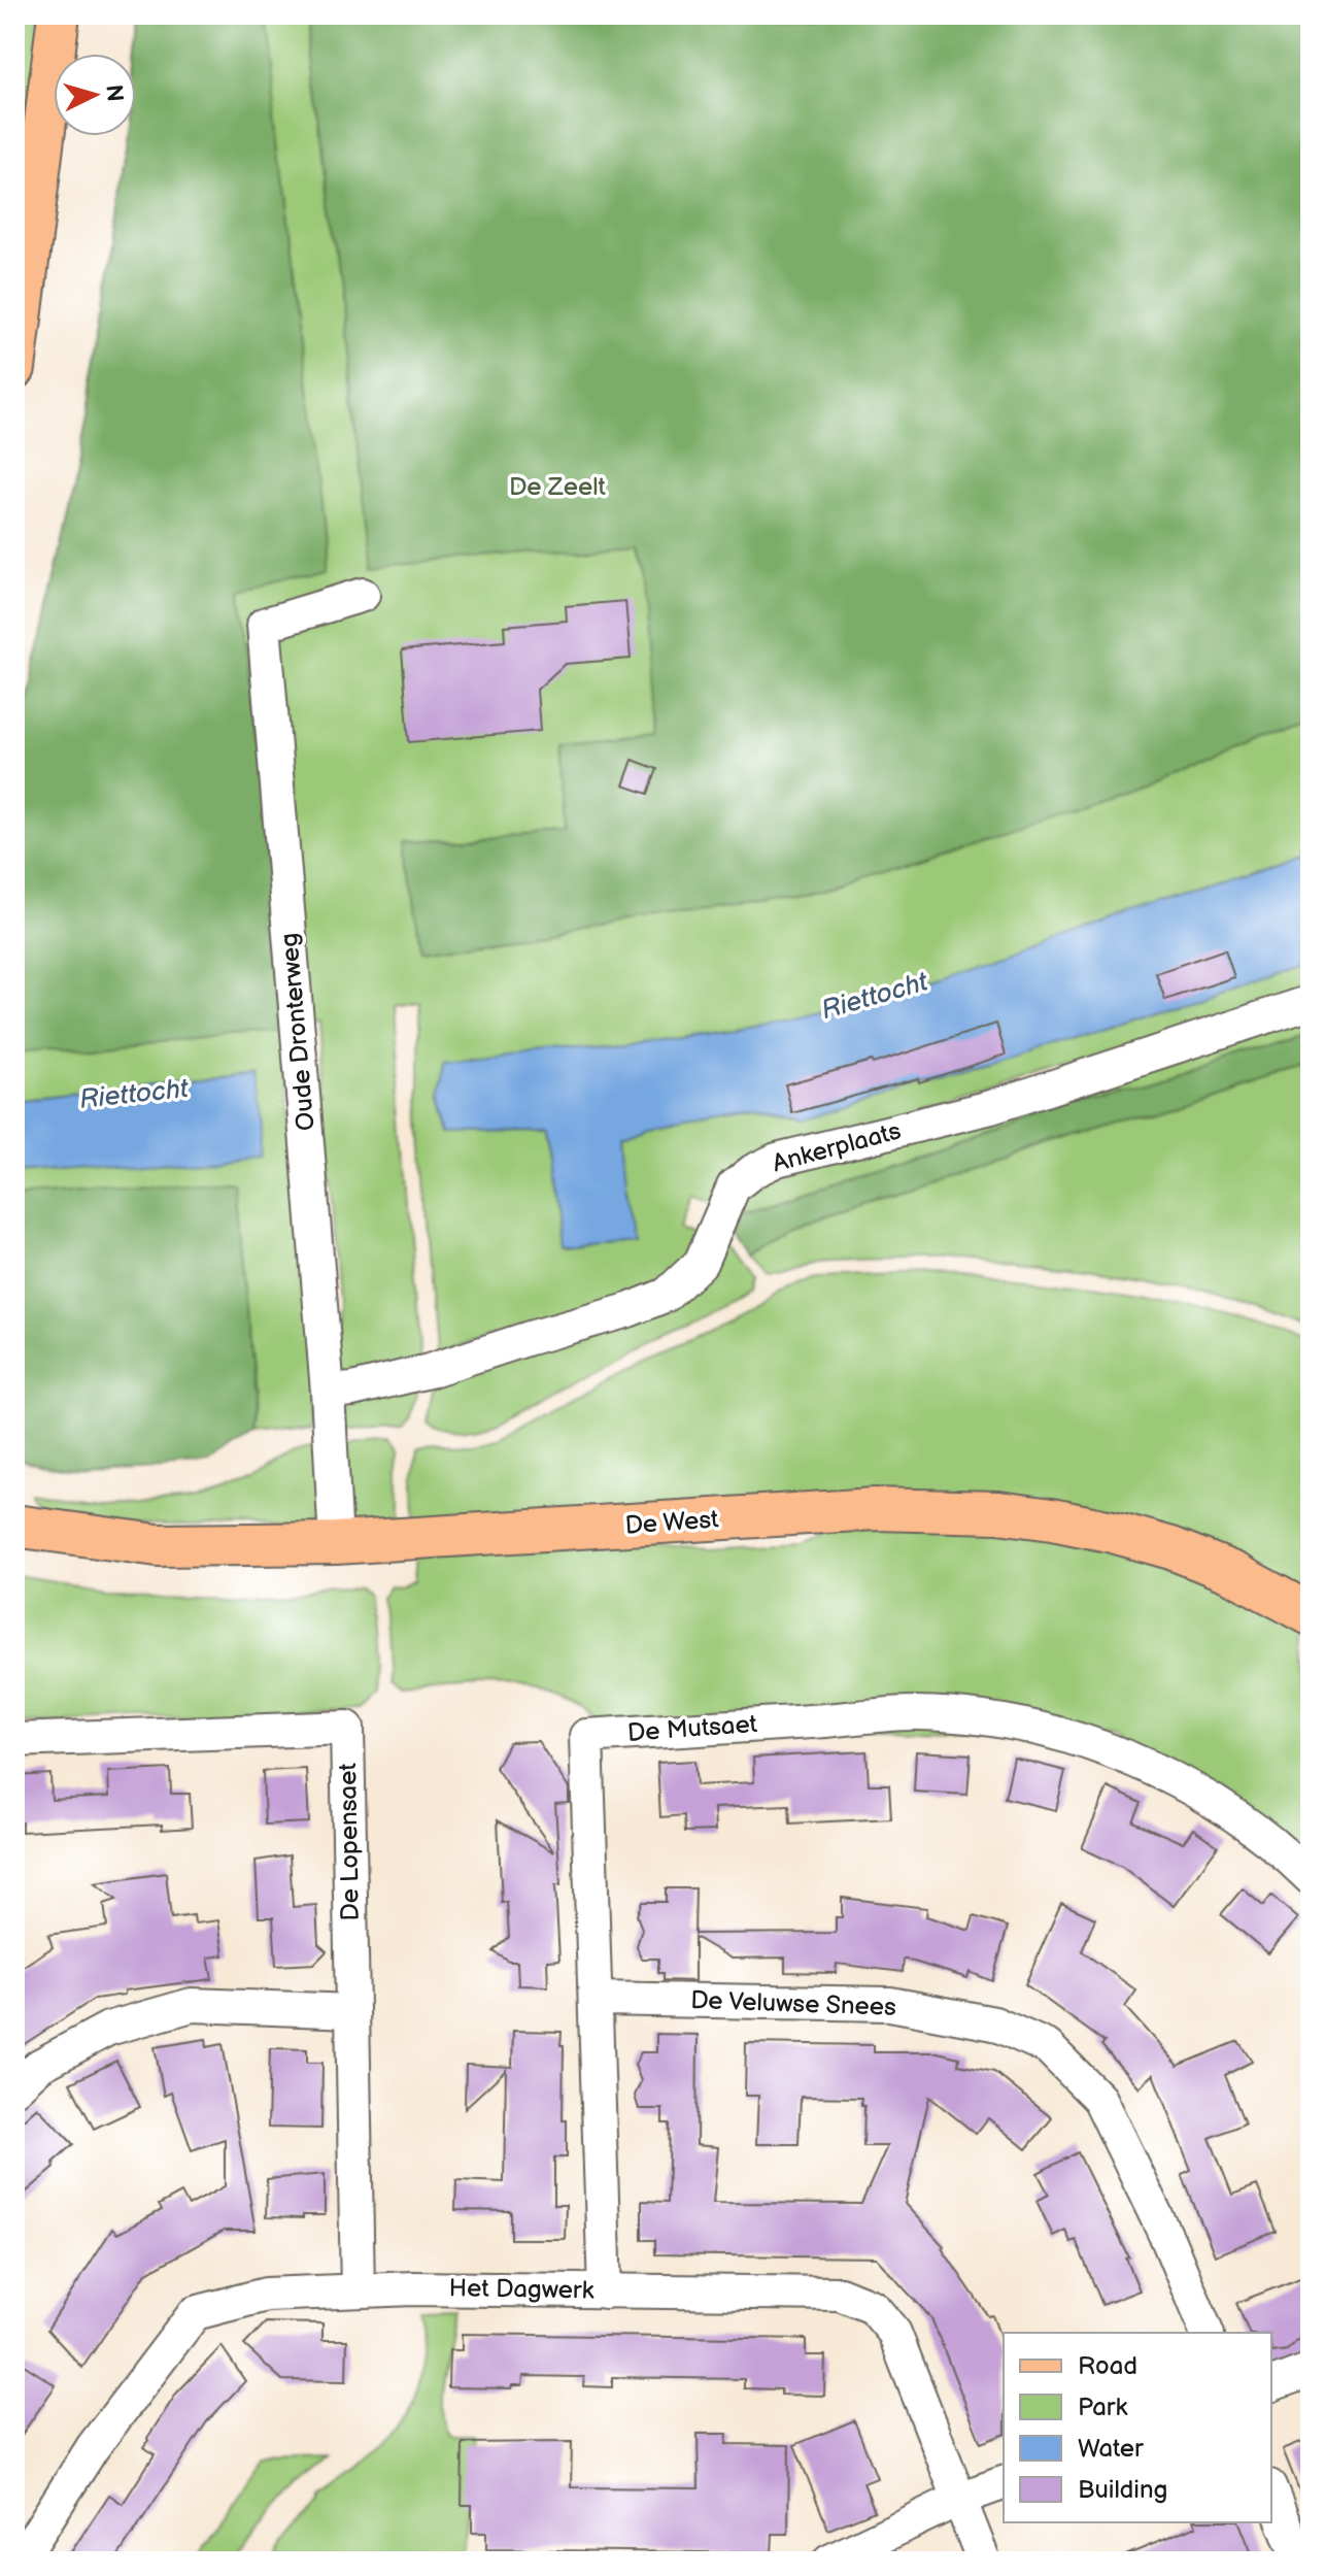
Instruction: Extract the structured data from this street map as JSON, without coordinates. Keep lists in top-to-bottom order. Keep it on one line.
{"streets":{"main road":["De West"],"street":["Oude Dronterweg","Ankerplaats","De Mutsaet","De Lopensaet","De Veluwse Snees","Het Dagwerk"]},"crossings":[["Oude Dronterweg","Ankerplaats"],["Oude Dronterweg","De West"],["De Mutsaet","De Veluwse Snees"],["De Mutsaet","Het Dagwerk"],["De Lopensaet","Het Dagwerk"]],"water":["Riettocht"],"parks":["De Zeelt"],"legend":["Road","Park","Water","Building"],"north":"right"}
